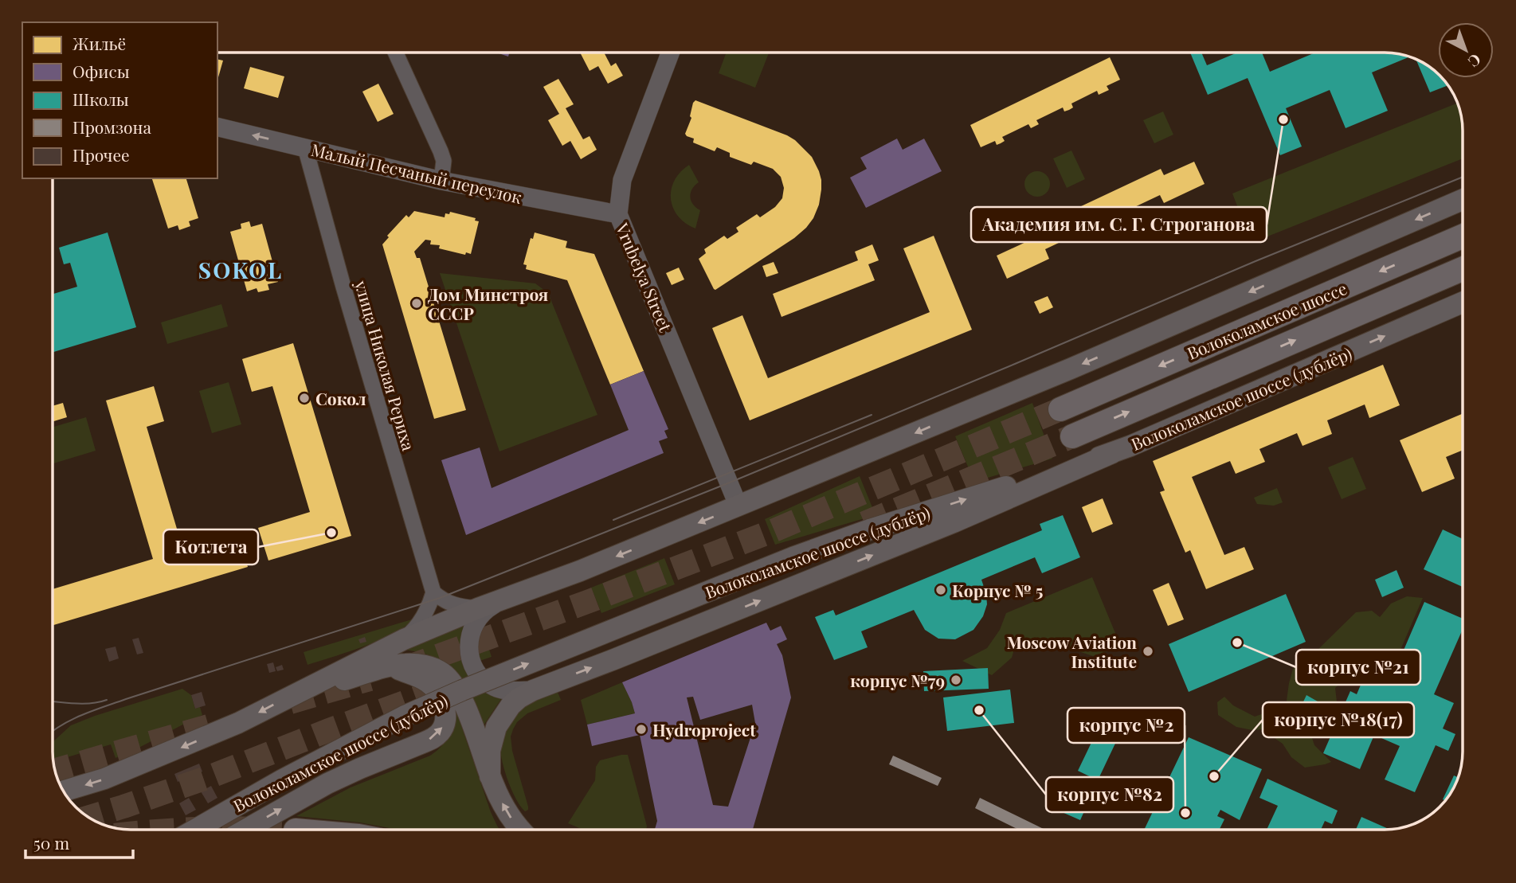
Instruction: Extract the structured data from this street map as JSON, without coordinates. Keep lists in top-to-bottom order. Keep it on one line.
{"streets":{"main road":["Волоколамское шоссе","Волоколамское шоссе (дублёр)"],"street":["Малый Песчаный переулок","Vrubelya Street","улица Николая Рериха"]},"crossings":[["Малый Песчаный переулок","Vrubelya Street"],["Малый Песчаный переулок","улица Николая Рериха"]],"districts":["SOKOL"],"places":["Академия им. С. Г. Строганова","Дом Минстроя СССР","Сокол","Котлета","Корпус № 5","корпус №21","Moscow Aviation Institute","корпус №79","корпус №82","Hydroproject","корпус №18(17)","корпус №2"],"legend":["Жильё","Офисы","Школы","Промзона","Прочее"],"scale_bar":"50 m","north":"bottom right"}
